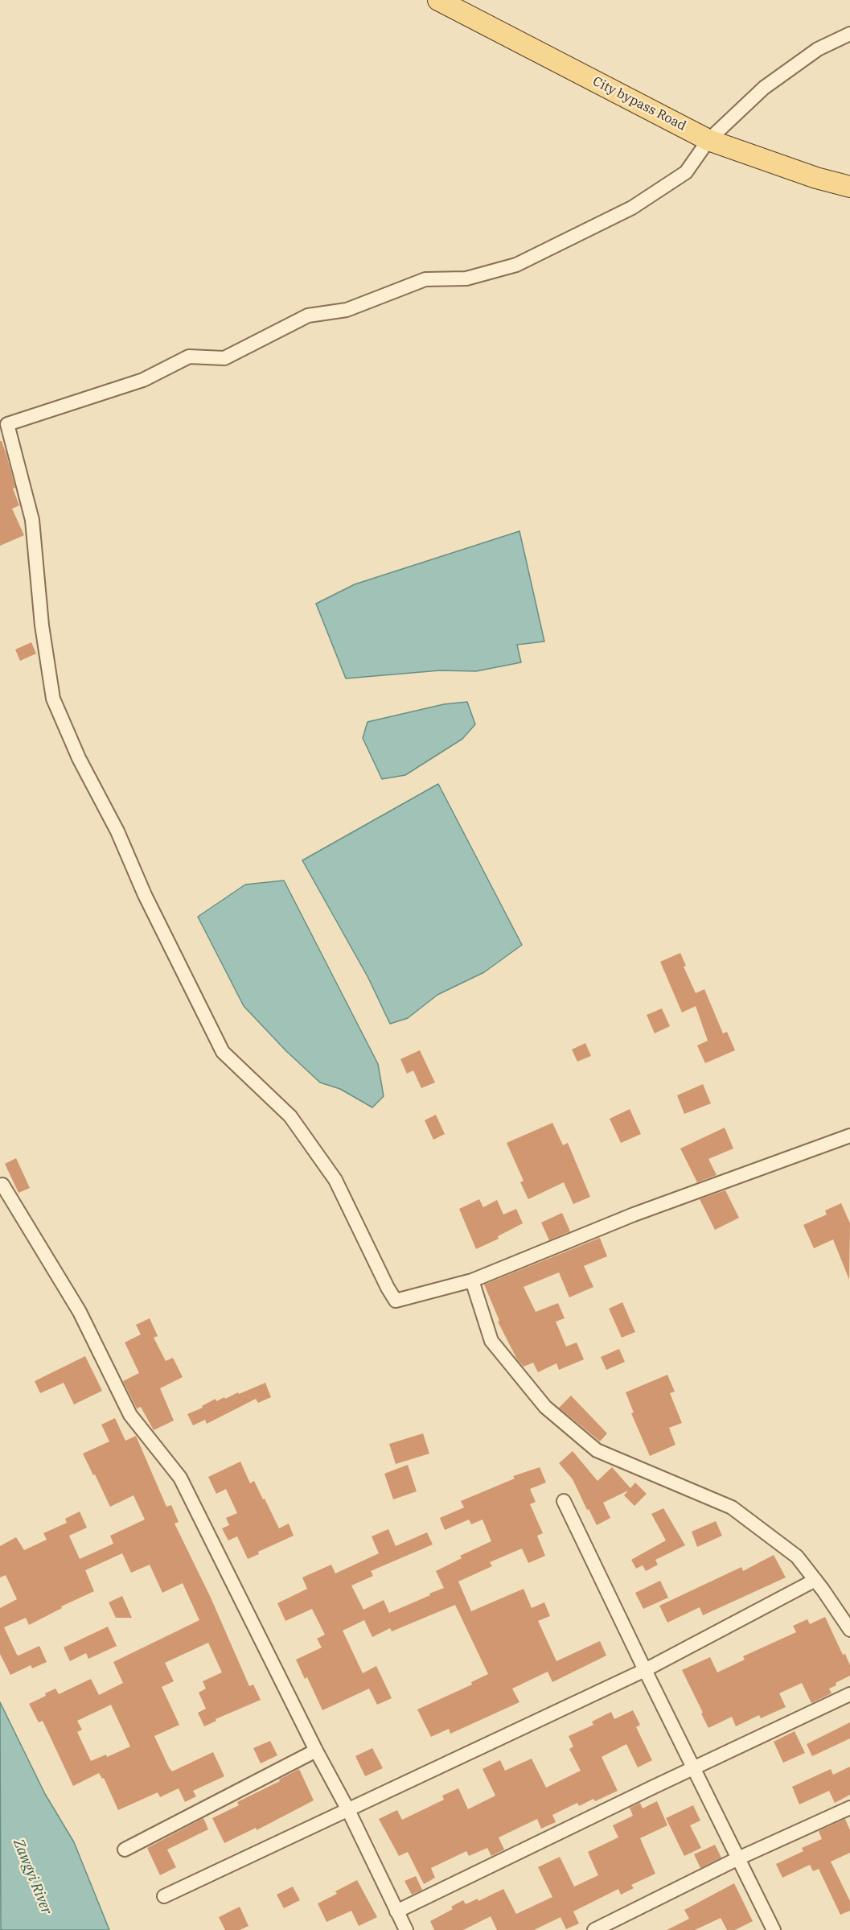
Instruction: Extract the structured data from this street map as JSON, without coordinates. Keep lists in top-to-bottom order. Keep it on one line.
{"streets":{"main road":["City bypass Road"]},"water":["Zawgyi River"]}
